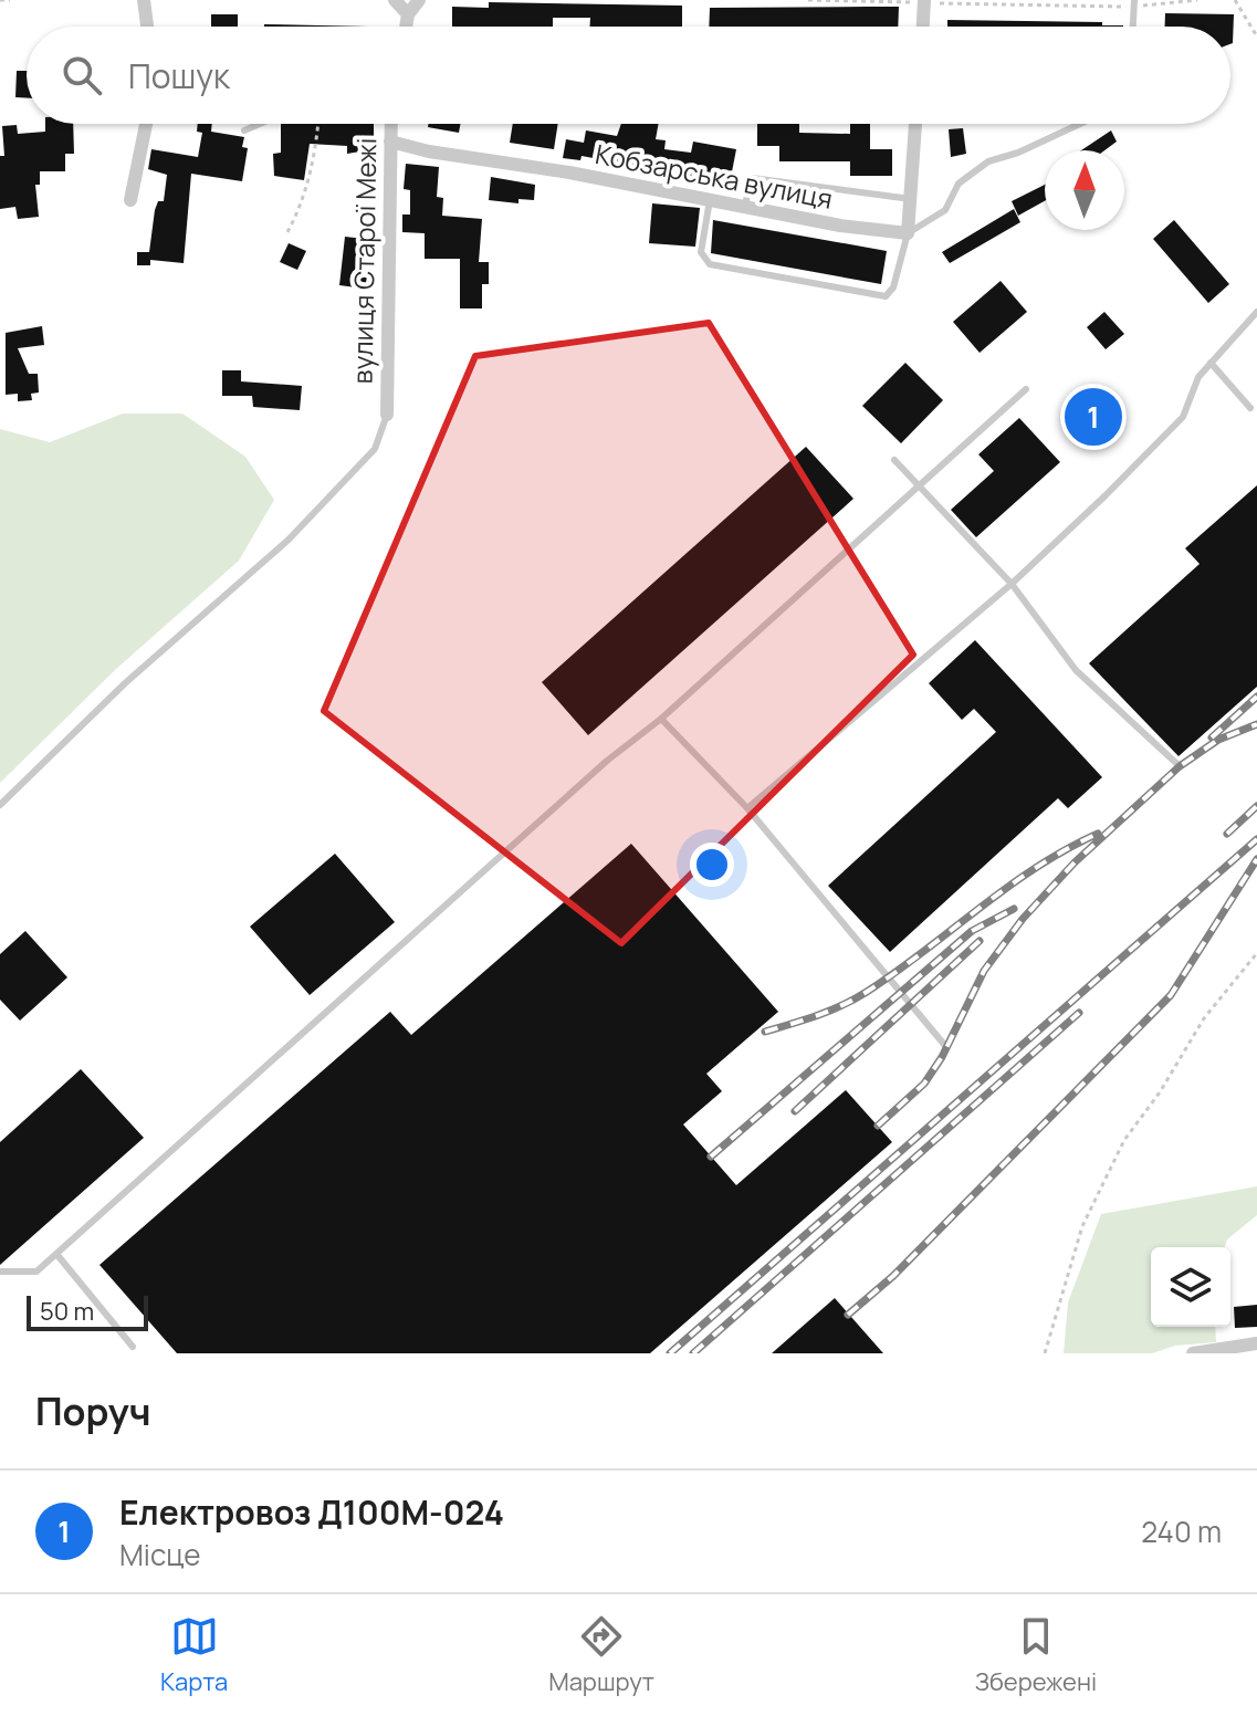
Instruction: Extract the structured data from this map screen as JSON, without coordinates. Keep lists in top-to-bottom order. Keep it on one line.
{"streets":{"street":["Кобзарська вулиця","вулиця Старої Межі"]},"crossings":[["Кобзарська вулиця","вулиця Старої Межі"]],"scale_bar":"50 m","north":"top","page":{"search":"Пошук","pins":"1","scale":"50 m","heading":"Поруч","list":[{"mark":"1","name":"Електровоз Д100М-024","note":"Місце","value":"240 m"}],"nav":["Карта","Маршрут","Збережені"]}}
